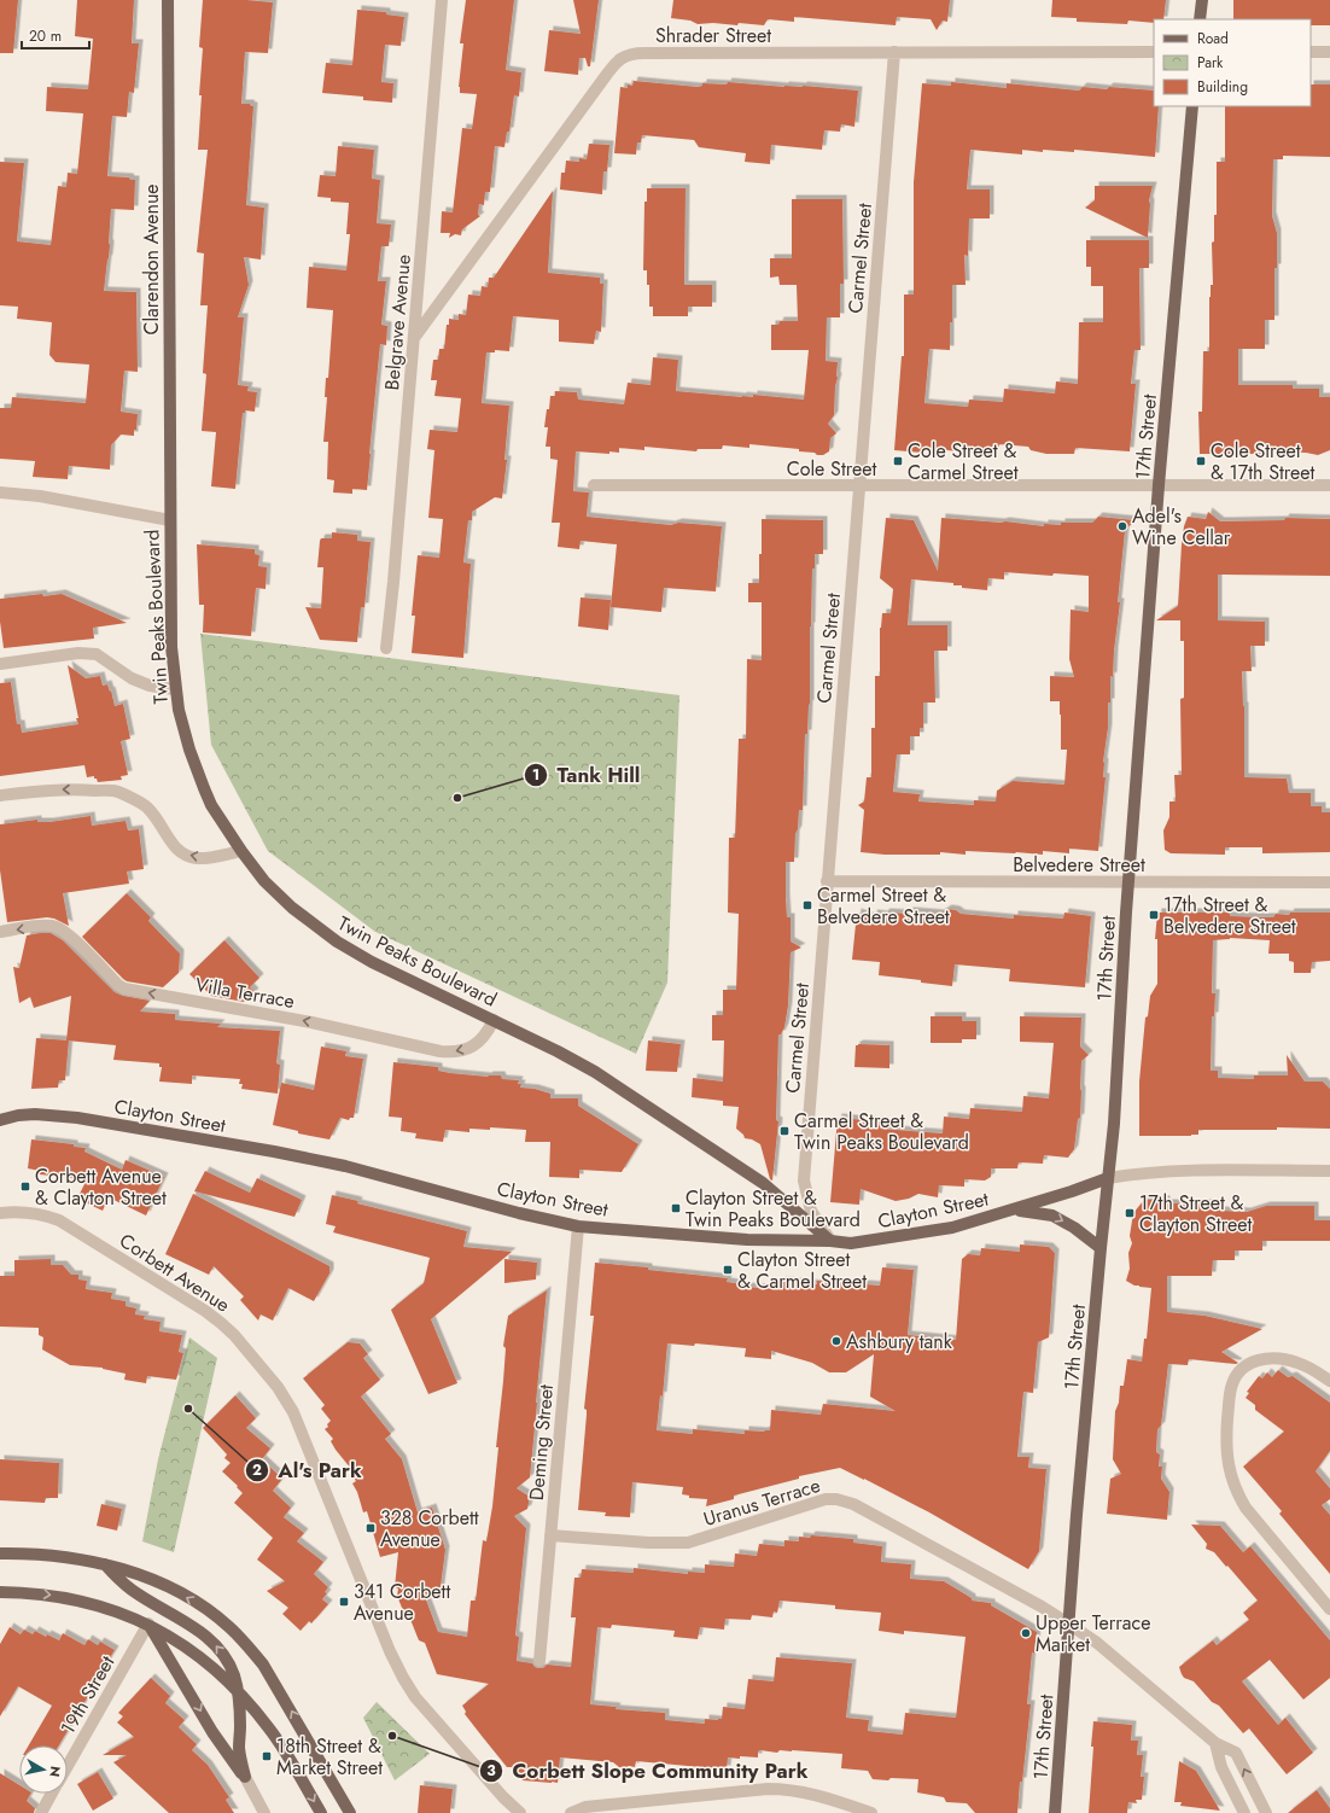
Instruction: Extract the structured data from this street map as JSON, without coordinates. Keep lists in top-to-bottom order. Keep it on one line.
{"streets":{"main road":["Clarendon Avenue","17th Street","Twin Peaks Boulevard","Clayton Street"],"street":["Shrader Street","Carmel Street","Belgrave Avenue","Cole Street","Belvedere Street","Villa Terrace","Corbett Avenue","Deming Street","Uranus Terrace","19th Street"]},"crossings":[["Shrader Street","Carmel Street"],["Shrader Street","Belgrave Avenue"],["Carmel Street","Cole Street"],["Carmel Street","Twin Peaks Boulevard"],["Carmel Street","Belvedere Street"],["Carmel Street","Clayton Street"],["Clarendon Avenue","Twin Peaks Boulevard"],["17th Street","Cole Street"],["17th Street","Belvedere Street"],["17th Street","Clayton Street"],["17th Street","Uranus Terrace"],["Twin Peaks Boulevard","Villa Terrace"],["Twin Peaks Boulevard","Clayton Street"],["Clayton Street","Deming Street"],["Deming Street","Uranus Terrace"]],"one_way":["Villa Terrace"],"places":{"transit":["Cole Street & Carmel Street","Cole Street & 17th Street","Carmel Street & Belvedere Street","17th Street & Belvedere Street","Carmel Street & Twin Peaks Boulevard","Corbett Avenue & Clayton Street","Clayton Street & Twin Peaks Boulevard","17th Street & Clayton Street","Clayton Street & Carmel Street","328 Corbett Avenue","341 Corbett Avenue","18th Street & Market Street"],"other":["Adel's Wine Cellar","Tank Hill","Ashbury tank","Al's Park","Upper Terrace Market","Corbett Slope Community Park"]},"legend":["Road","Park","Building"],"scale_bar":"20 m","north":"right"}
